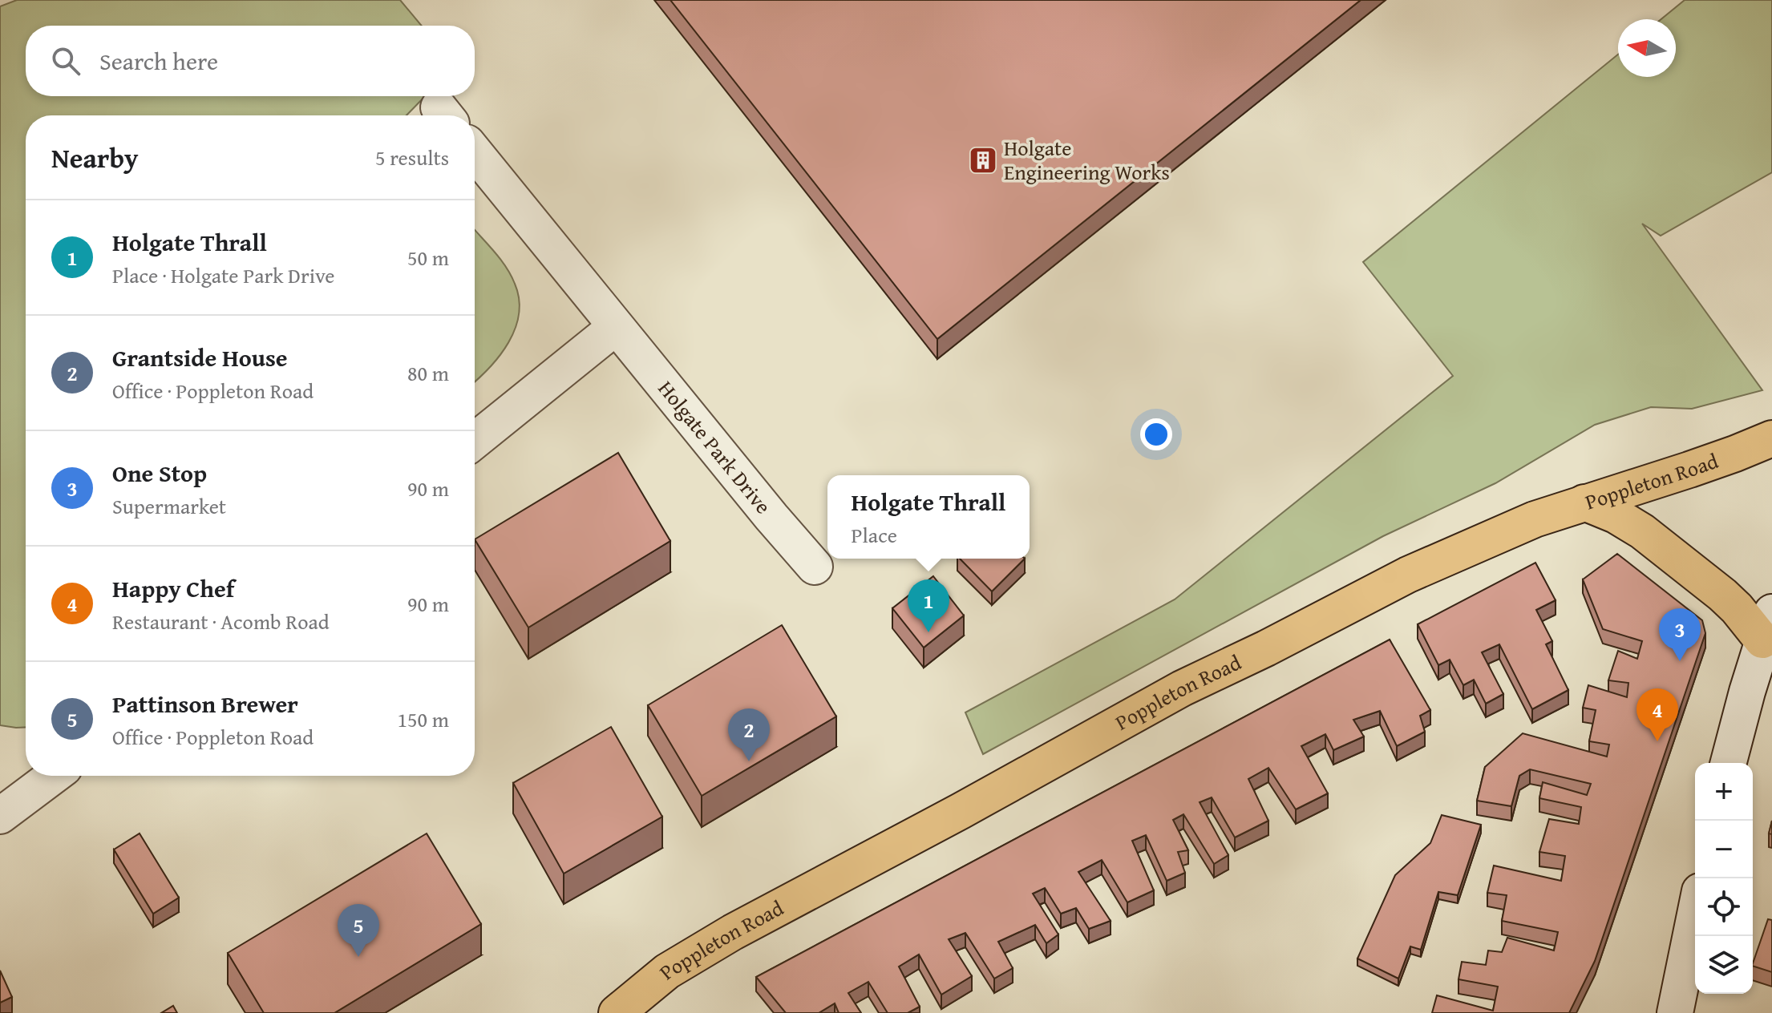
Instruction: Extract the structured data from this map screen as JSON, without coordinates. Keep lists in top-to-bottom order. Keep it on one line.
{"streets":{"main road":["Poppleton Road"],"street":["Holgate Park Drive"]},"places":{"building":["Holgate Engineering Works"]},"north":"left","page":{"search":"Search here","heading":["Nearby","5 results"],"list":[{"mark":"1","name":"Holgate Thrall","note":"Place · Holgate Park Drive","value":"50 m"},{"mark":"2","name":"Grantside House","note":"Office · Poppleton Road","value":"80 m"},{"mark":"3","name":"One Stop","note":"Supermarket","value":"90 m"},{"mark":"4","name":"Happy Chef","note":"Restaurant · Acomb Road","value":"90 m"},{"mark":"5","name":"Pattinson Brewer","note":"Office · Poppleton Road","value":"150 m"}],"popup":["Holgate Thrall","Place"],"pins":["1","3","4","2","5"],"map_buttons":["+","−"]}}
